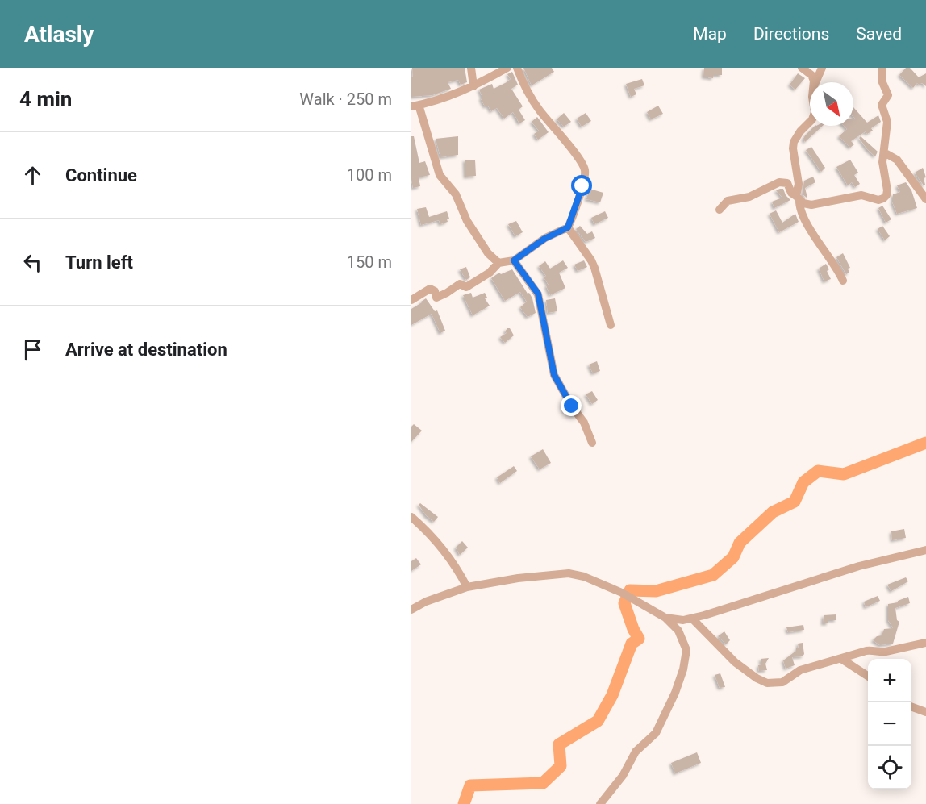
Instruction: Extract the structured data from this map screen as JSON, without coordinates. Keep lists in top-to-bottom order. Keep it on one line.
{"north":"bottom right","page":{"header":"Atlasly","nav":["Map","Directions","Saved"],"heading":["4 min","Walk · 250 m"],"list":[["Continue","100 m"],["Turn left","150 m"],"Arrive at destination"],"map_buttons":["+","−"]}}
